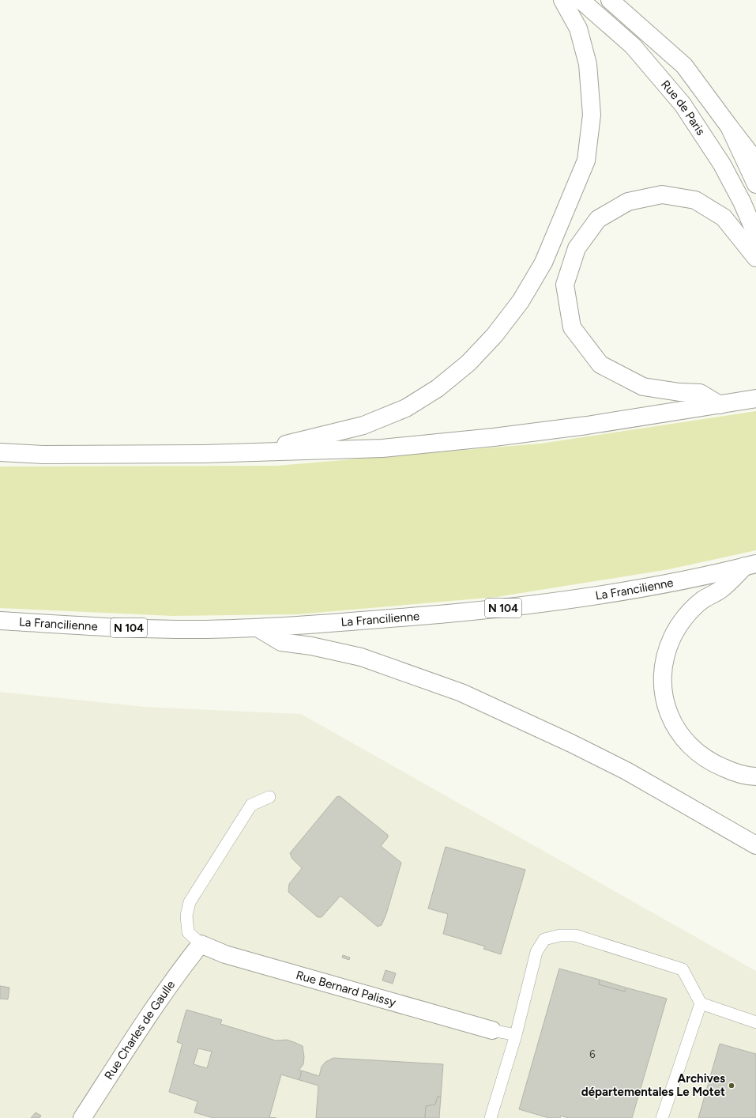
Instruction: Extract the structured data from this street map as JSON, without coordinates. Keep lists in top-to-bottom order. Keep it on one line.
{"streets":{"main road":["Rue de Paris","La Francilienne","N 104","Rue Bernard Palissy","Rue Charles de Gaulle"]},"crossings":[["Rue Bernard Palissy","Rue Charles de Gaulle"]],"places":["Archives départementales Le Motet"],"house_numbers":["6"]}
